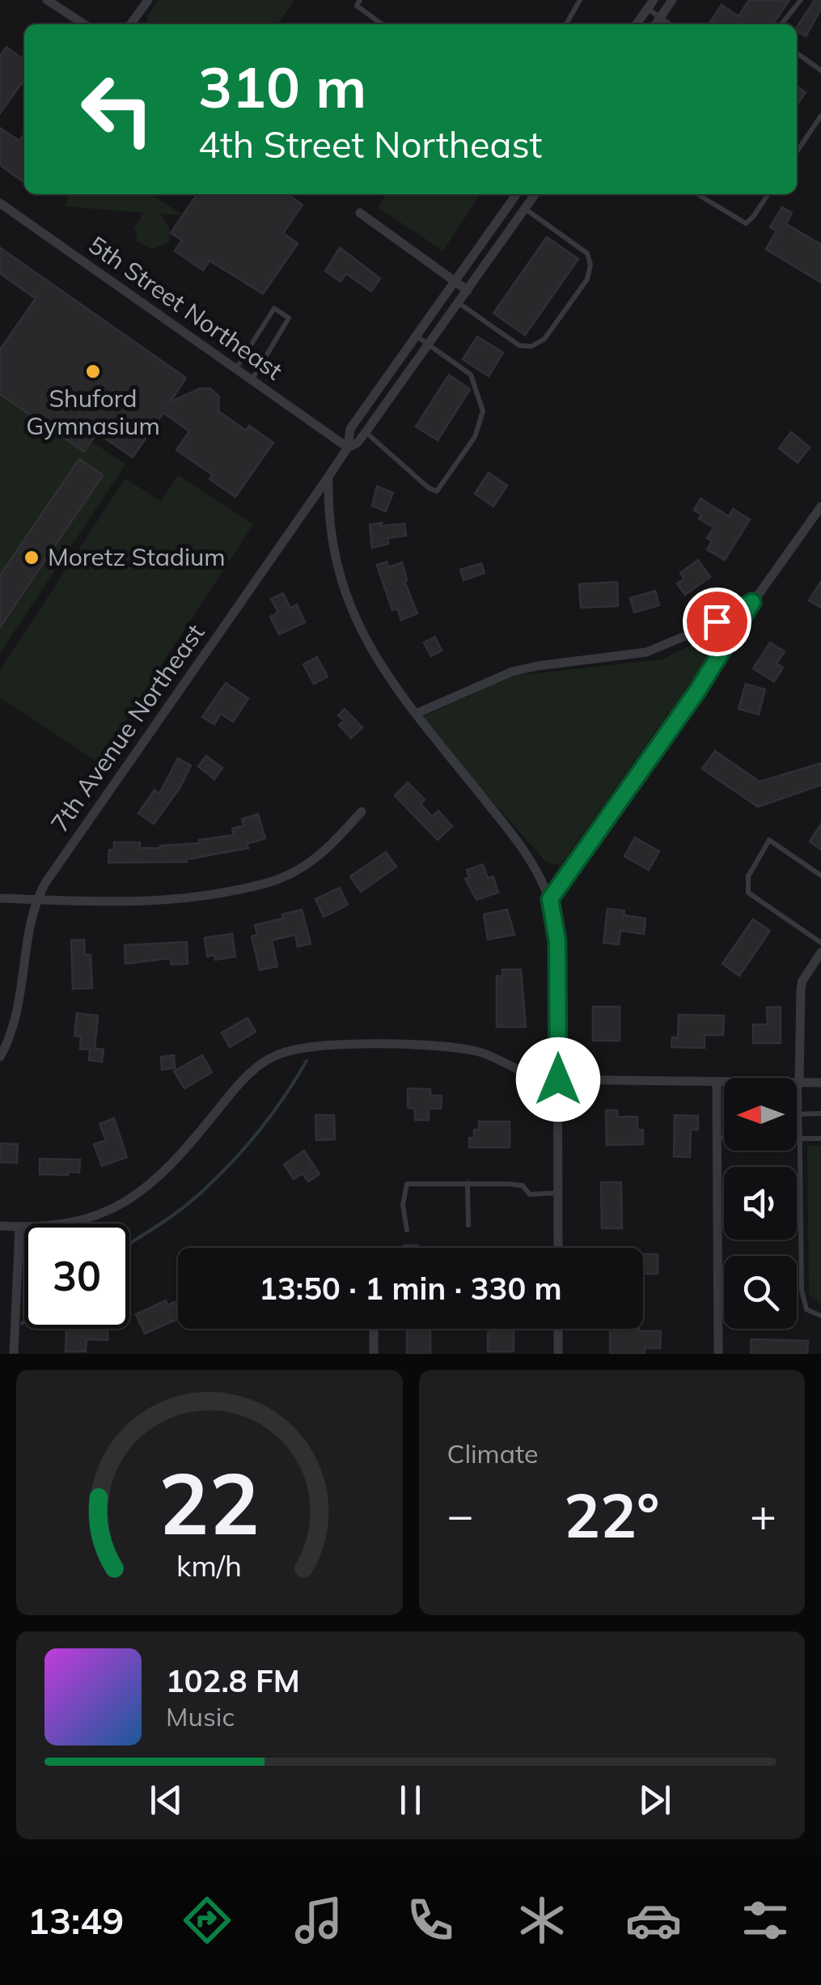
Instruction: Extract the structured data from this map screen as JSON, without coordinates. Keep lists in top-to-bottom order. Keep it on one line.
{"streets":{"street":["5th Street Northeast","7th Avenue Northeast"]},"crossings":[["5th Street Northeast","7th Avenue Northeast"]],"places":["Shuford Gymnasium","Moretz Stadium"],"north":"left","page":{"turn":["310 m","4th Street Northeast"],"limit":"30","trip":"13:50 · 1 min · 330 m","tile":"Climate","heat":["−","22°","+"],"song":["102.8 FM","Music"],"tabs":"13:49","gauge":["22","km/h"]}}
